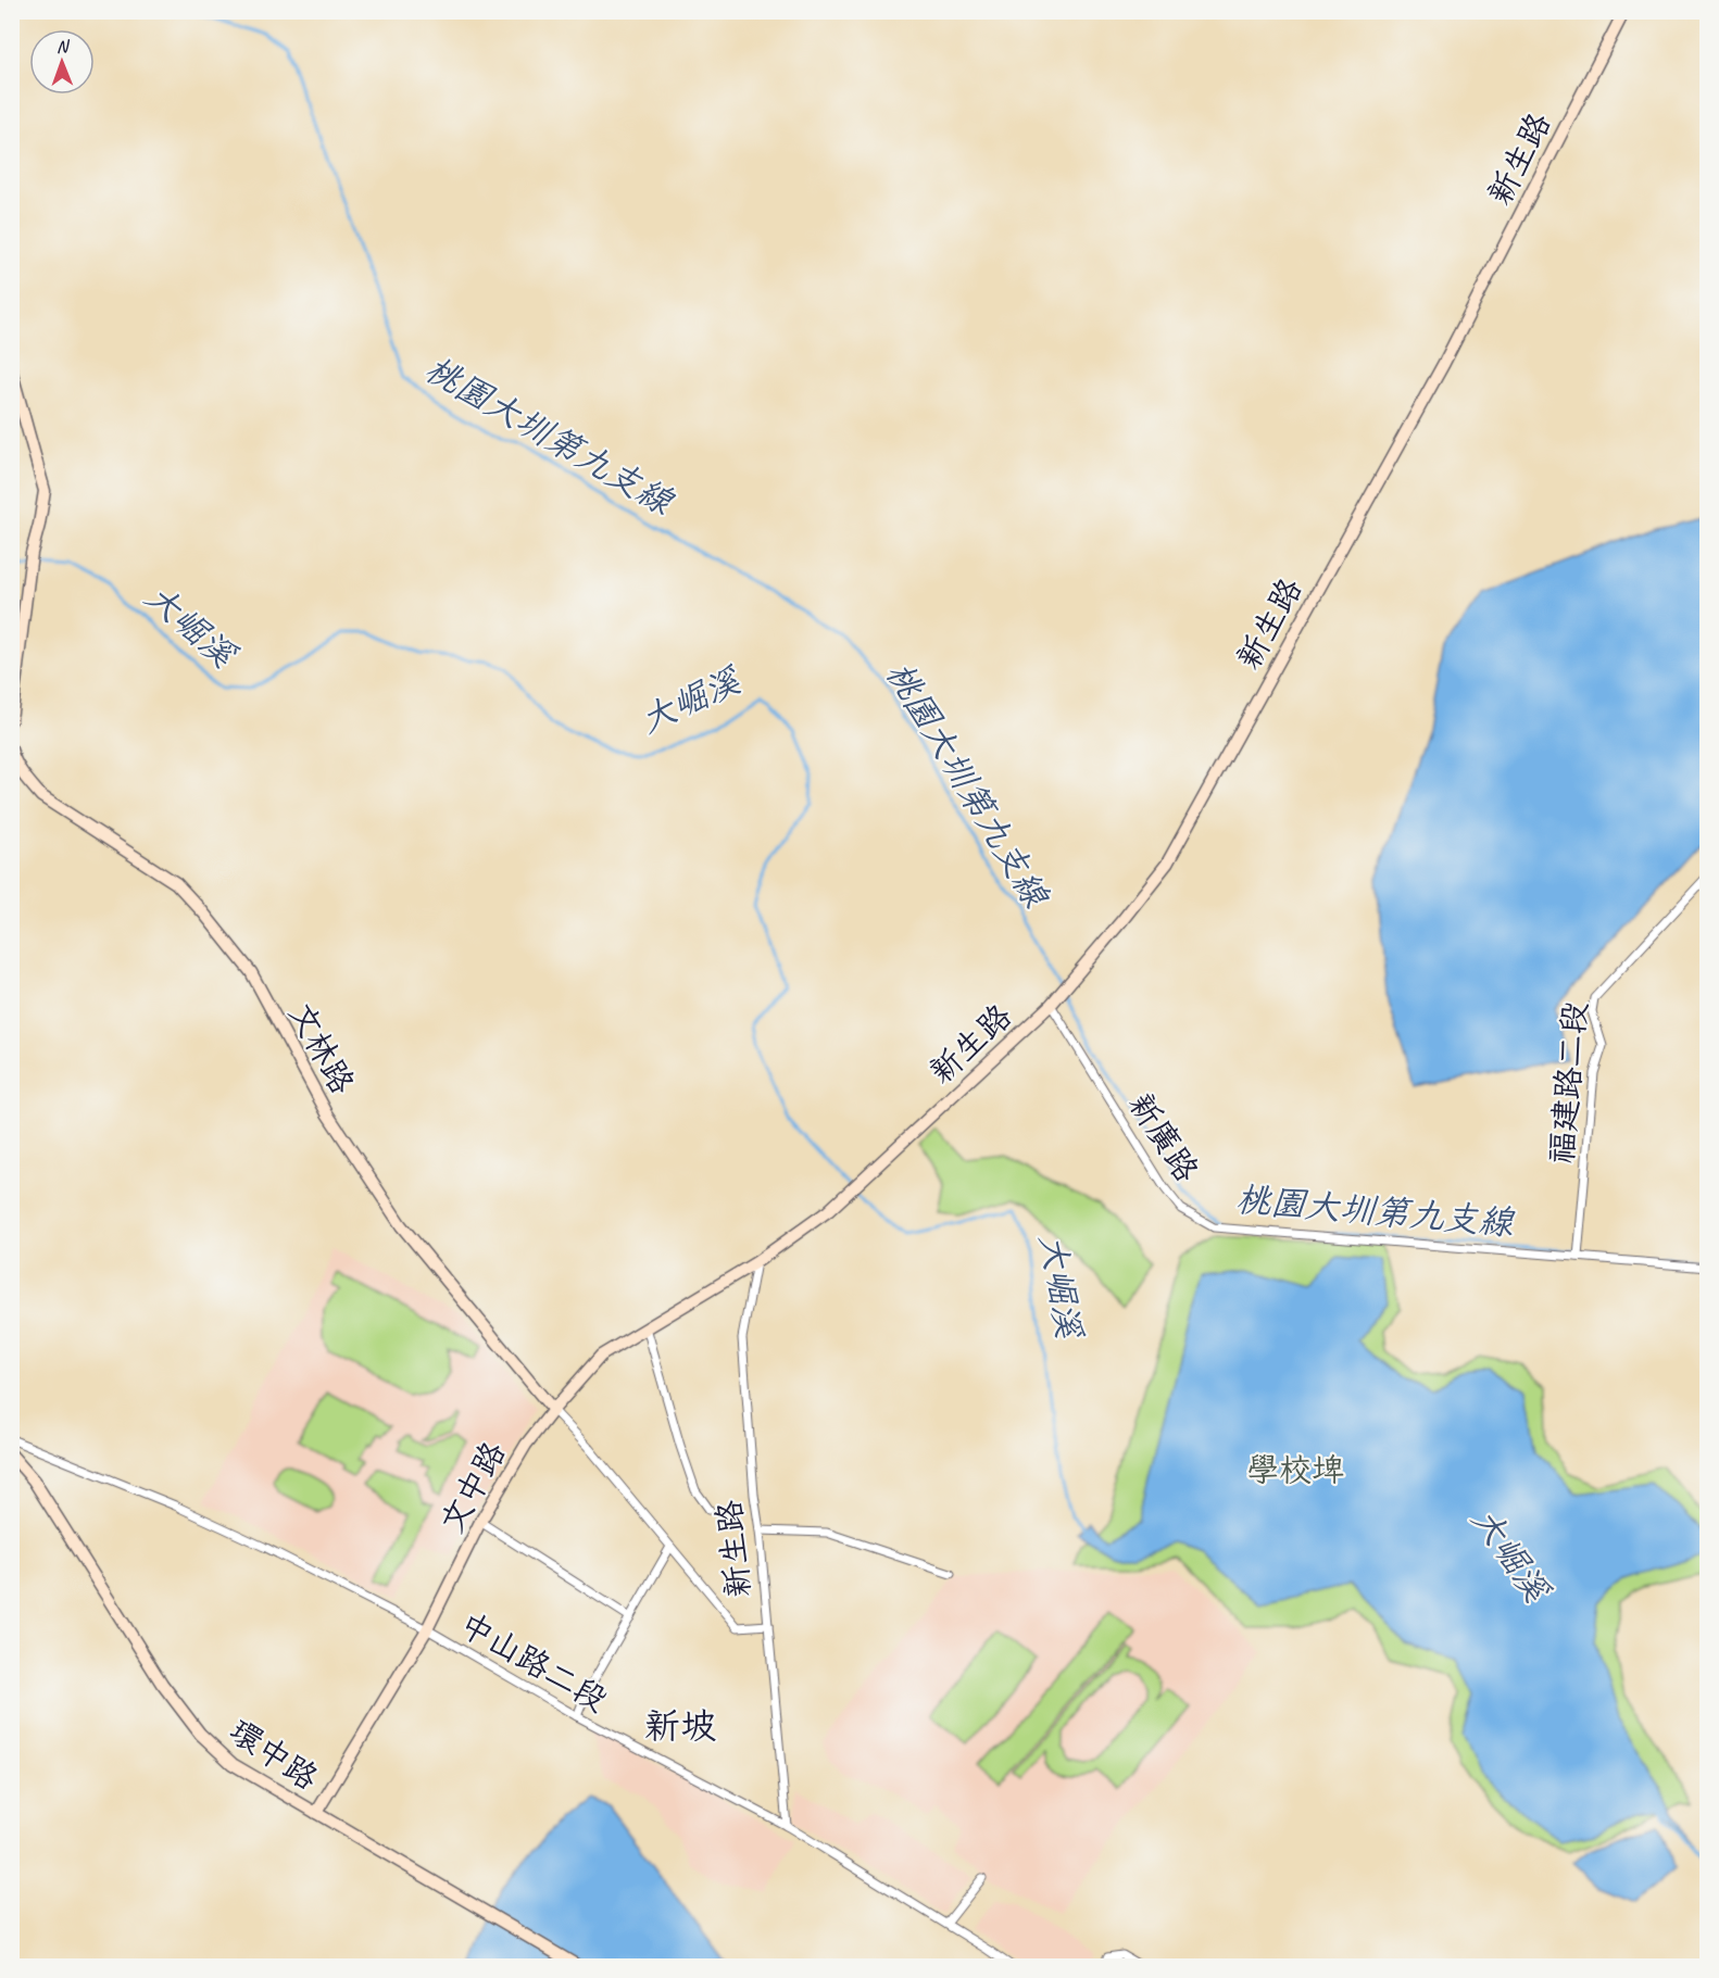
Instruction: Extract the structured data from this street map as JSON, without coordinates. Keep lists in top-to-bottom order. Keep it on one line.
{"streets":{"street":["新生路","文林路","福建路二段","新廣路","文中路","中山路二段","環中路"]},"crossings":[["新生路","新廣路"],["新生路","文中路"],["新生路","中山路二段"],["文林路","文中路"],["福建路二段","新廣路"],["文中路","中山路二段"],["文中路","環中路"]],"districts":["新坡"],"water":["桃園大圳第九支線","大崛溪"],"parks":["學校埤"],"north":"top"}
